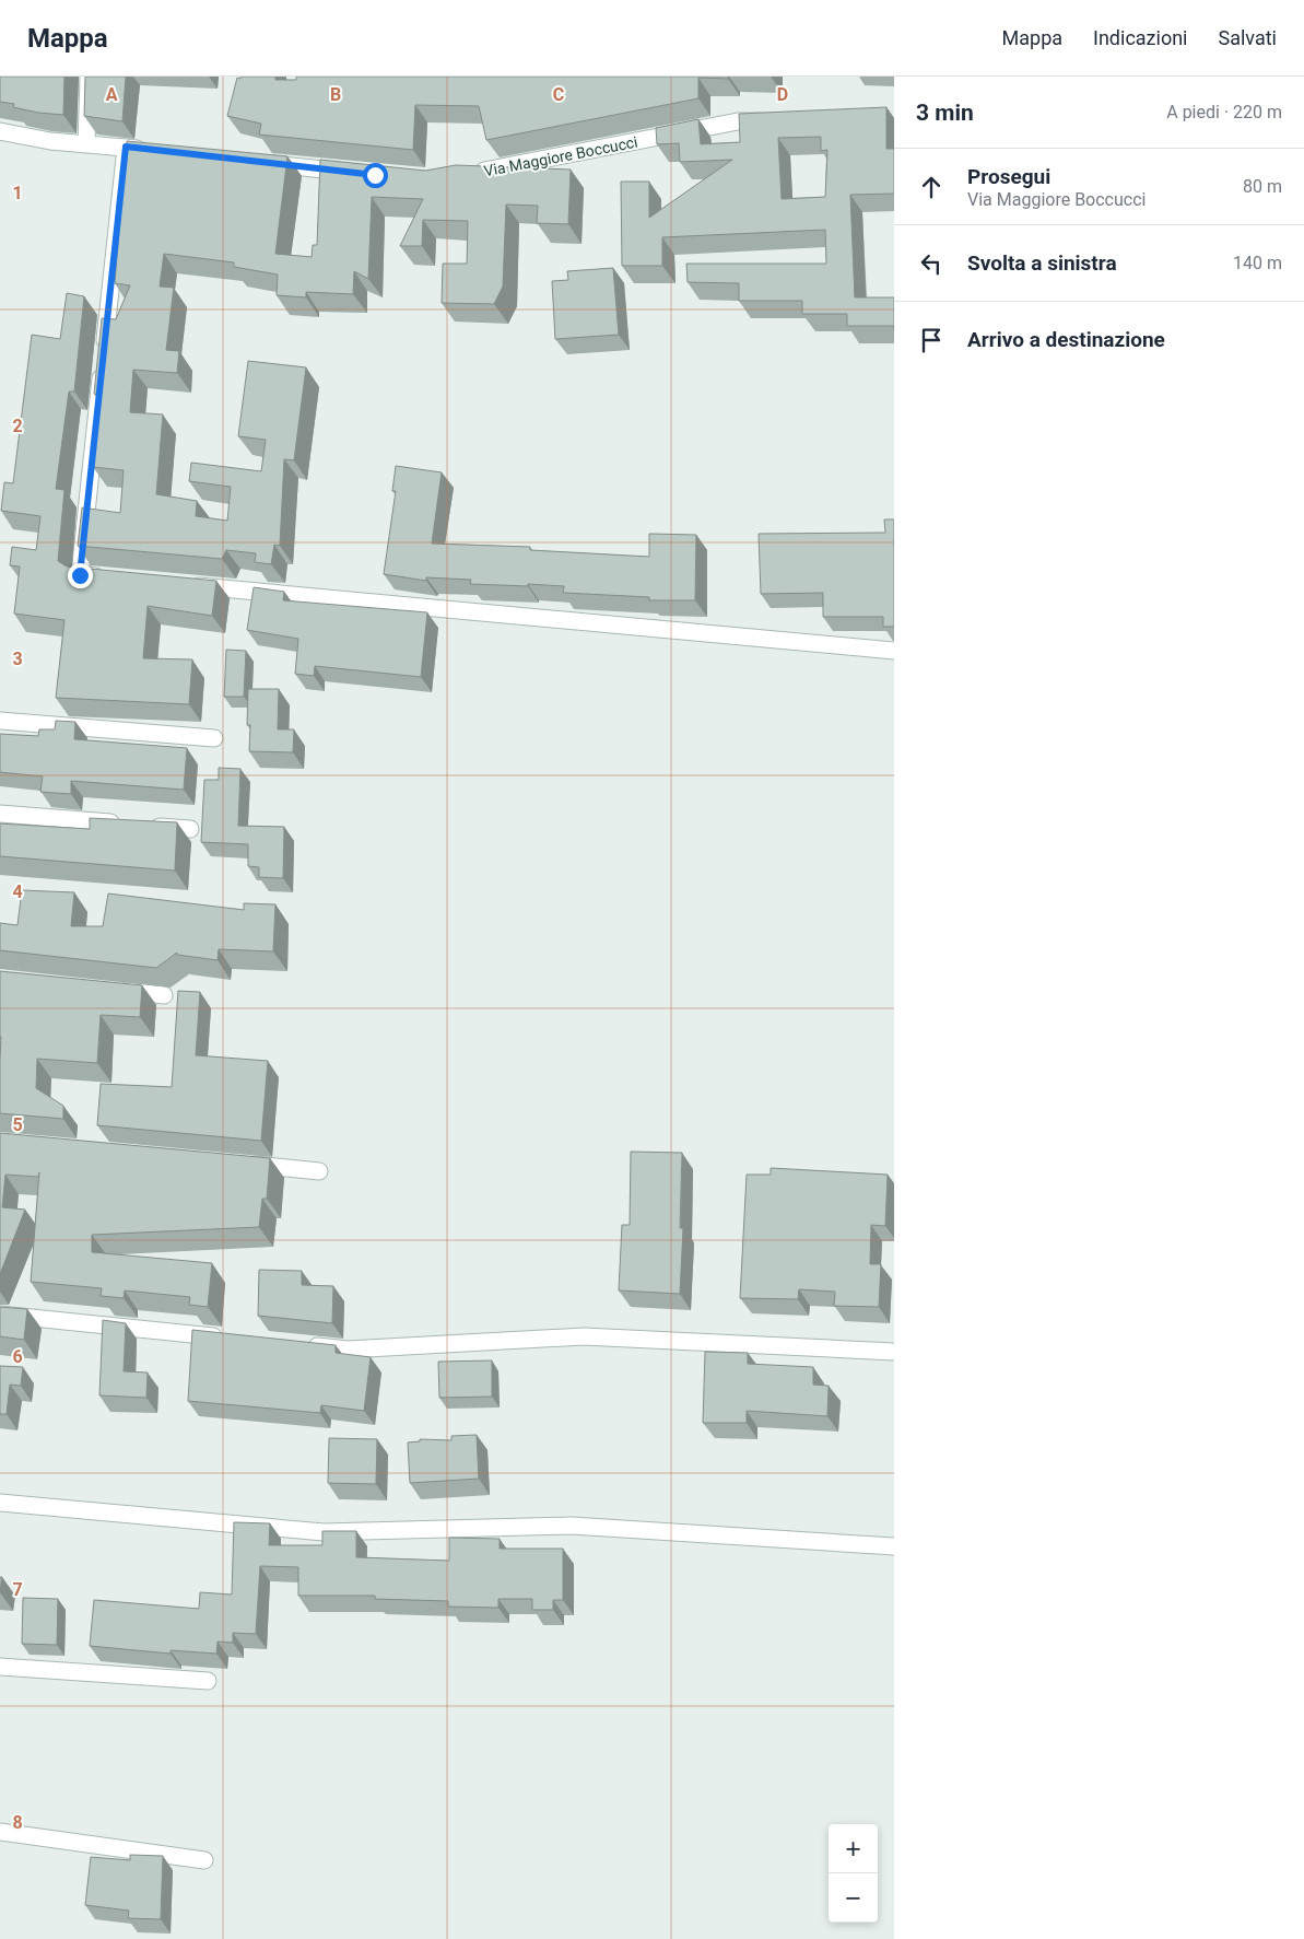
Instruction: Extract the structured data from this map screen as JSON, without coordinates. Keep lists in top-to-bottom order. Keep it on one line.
{"streets":{"street":["Via Maggiore Boccucci"]},"page":{"header":"Mappa","nav":["Mappa","Indicazioni","Salvati"],"heading":["3 min","A piedi · 220 m"],"list":[["Prosegui","Via Maggiore Boccucci","80 m"],["Svolta a sinistra","140 m"],"Arrivo a destinazione"],"map_buttons":["+","−"]},"grid":{"columns":["A","B","C","D"],"rows":["1","2","3","4","5","6","7","8"]}}
